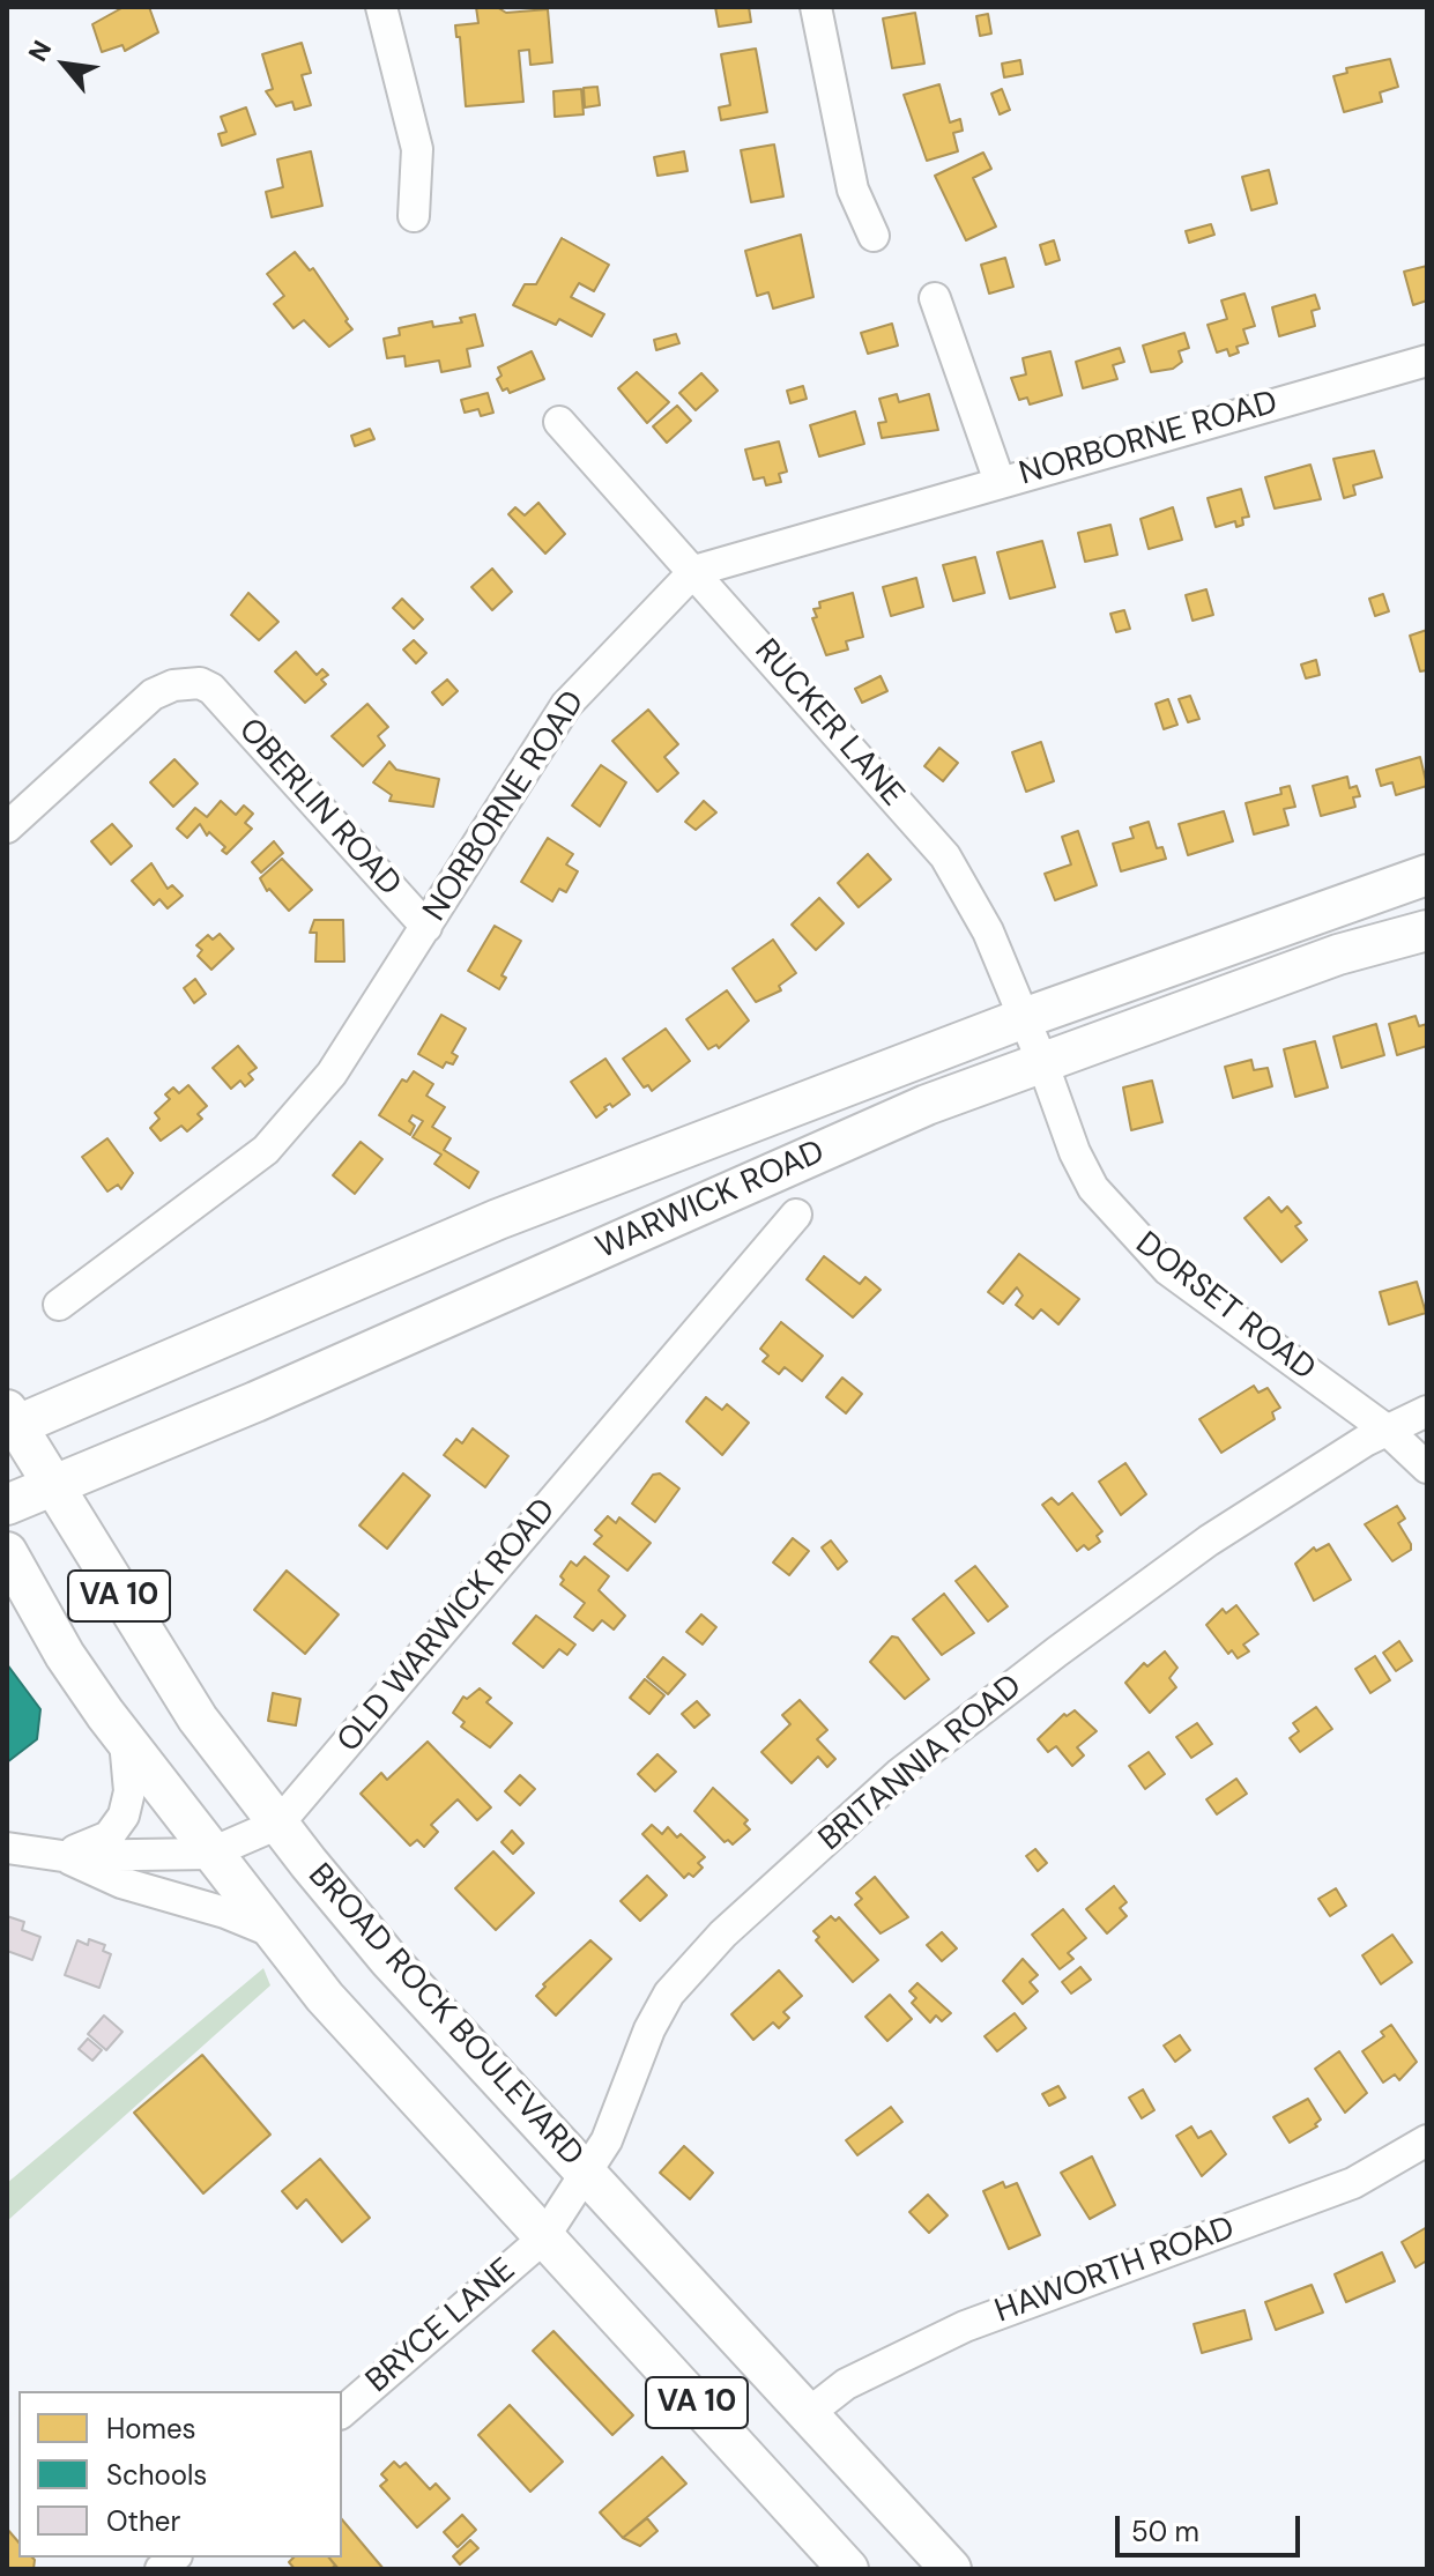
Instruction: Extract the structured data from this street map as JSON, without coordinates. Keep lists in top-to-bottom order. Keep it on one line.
{"streets":{"main road":["WARWICK ROAD","VA 10","BROAD ROCK BOULEVARD"],"street":["NORBORNE ROAD","RUCKER LANE","OBERLIN ROAD","DORSET ROAD","OLD WARWICK ROAD","BRITANNIA ROAD","HAWORTH ROAD","BRYCE LANE"]},"crossings":[["NORBORNE ROAD","RUCKER LANE"],["NORBORNE ROAD","OBERLIN ROAD"],["RUCKER LANE","WARWICK ROAD"],["RUCKER LANE","DORSET ROAD"],["WARWICK ROAD","DORSET ROAD"],["WARWICK ROAD","BROAD ROCK BOULEVARD"],["DORSET ROAD","BRITANNIA ROAD"],["VA 10","OLD WARWICK ROAD"],["VA 10","BRITANNIA ROAD"],["VA 10","BRYCE LANE"],["OLD WARWICK ROAD","BROAD ROCK BOULEVARD"],["BRITANNIA ROAD","BROAD ROCK BOULEVARD"],["BRITANNIA ROAD","BRYCE LANE"],["BROAD ROCK BOULEVARD","HAWORTH ROAD"]],"legend":["Homes","Schools","Other"],"scale_bar":"50 m","north":"top left"}
